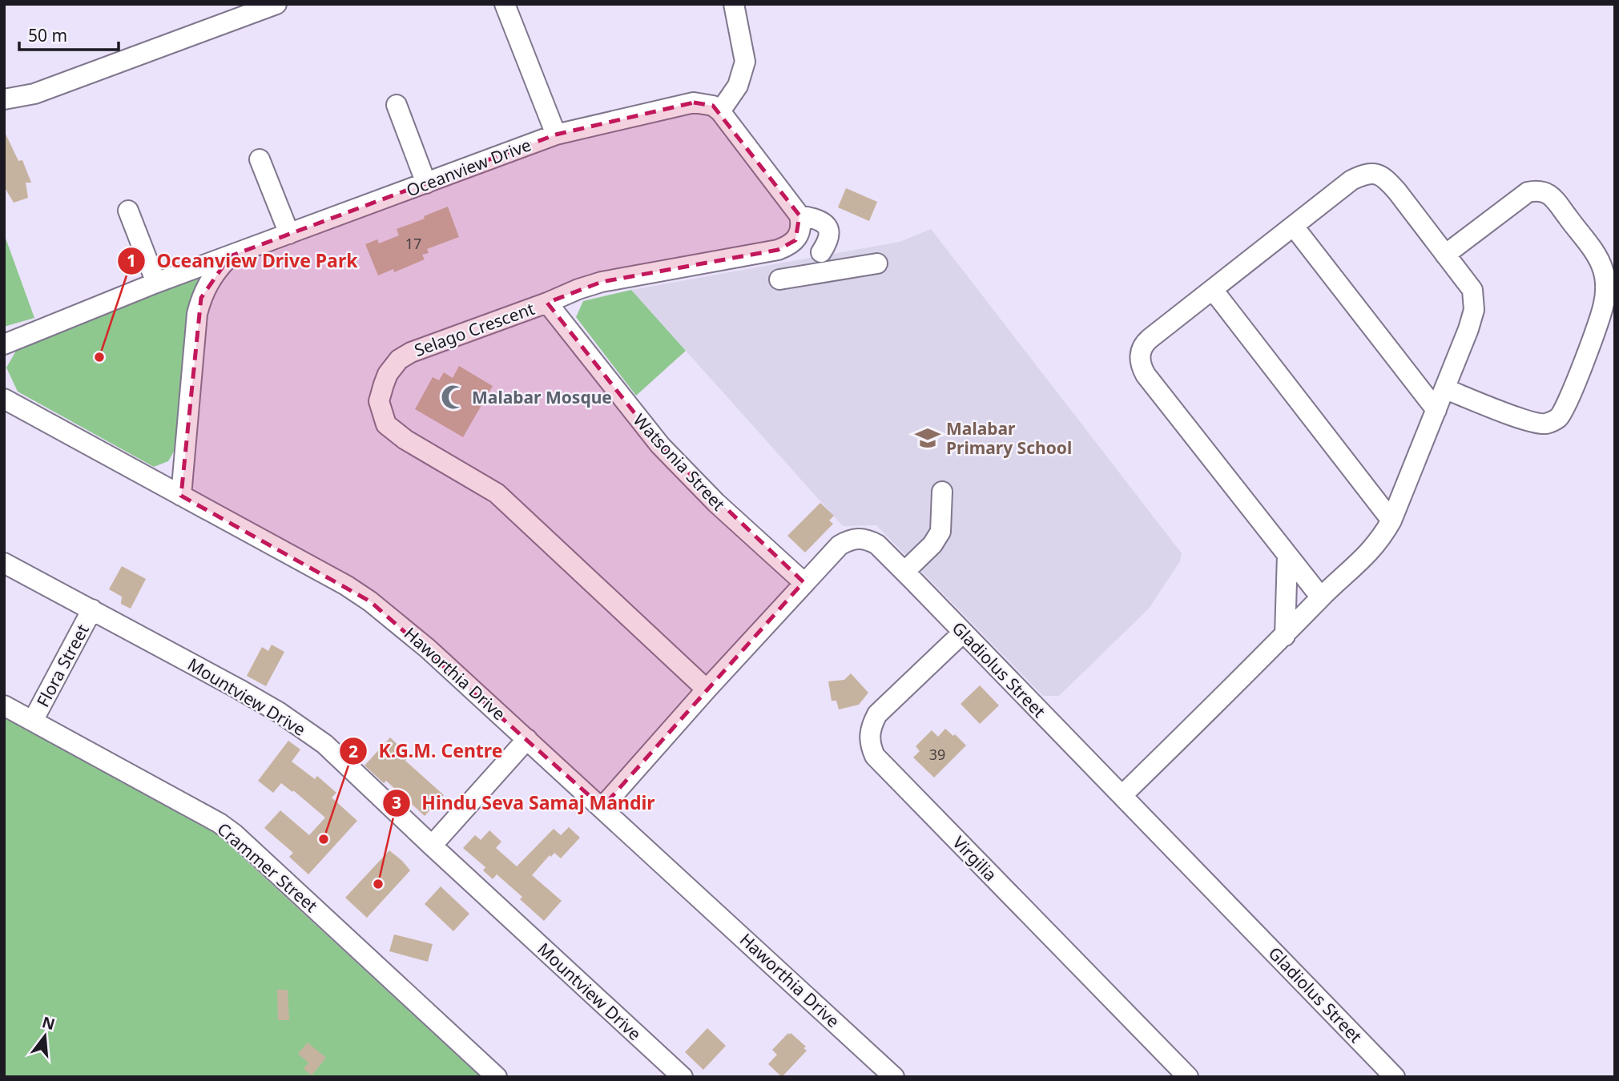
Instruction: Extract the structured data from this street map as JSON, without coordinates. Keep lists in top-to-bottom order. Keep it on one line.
{"streets":{"street":["Oceanview Drive","Selago Crescent","Watsonia Street","Flora Street","Gladiolus Street","Haworthia Drive","Mountview Drive","Virgilia","Crammer Street"]},"crossings":[["Oceanview Drive","Haworthia Drive"],["Selago Crescent","Watsonia Street"],["Selago Crescent","Gladiolus Street"],["Watsonia Street","Gladiolus Street"],["Flora Street","Mountview Drive"],["Flora Street","Crammer Street"],["Gladiolus Street","Haworthia Drive"],["Gladiolus Street","Virgilia"]],"places":{"other":["Oceanview Drive Park","K.G.M. Centre","Hindu Seva Samaj Mandir"],"mosque":["Malabar Mosque"],"school or university":["Malabar Primary School"]},"house_numbers":["17","39"],"scale_bar":"50 m","north":"top"}
